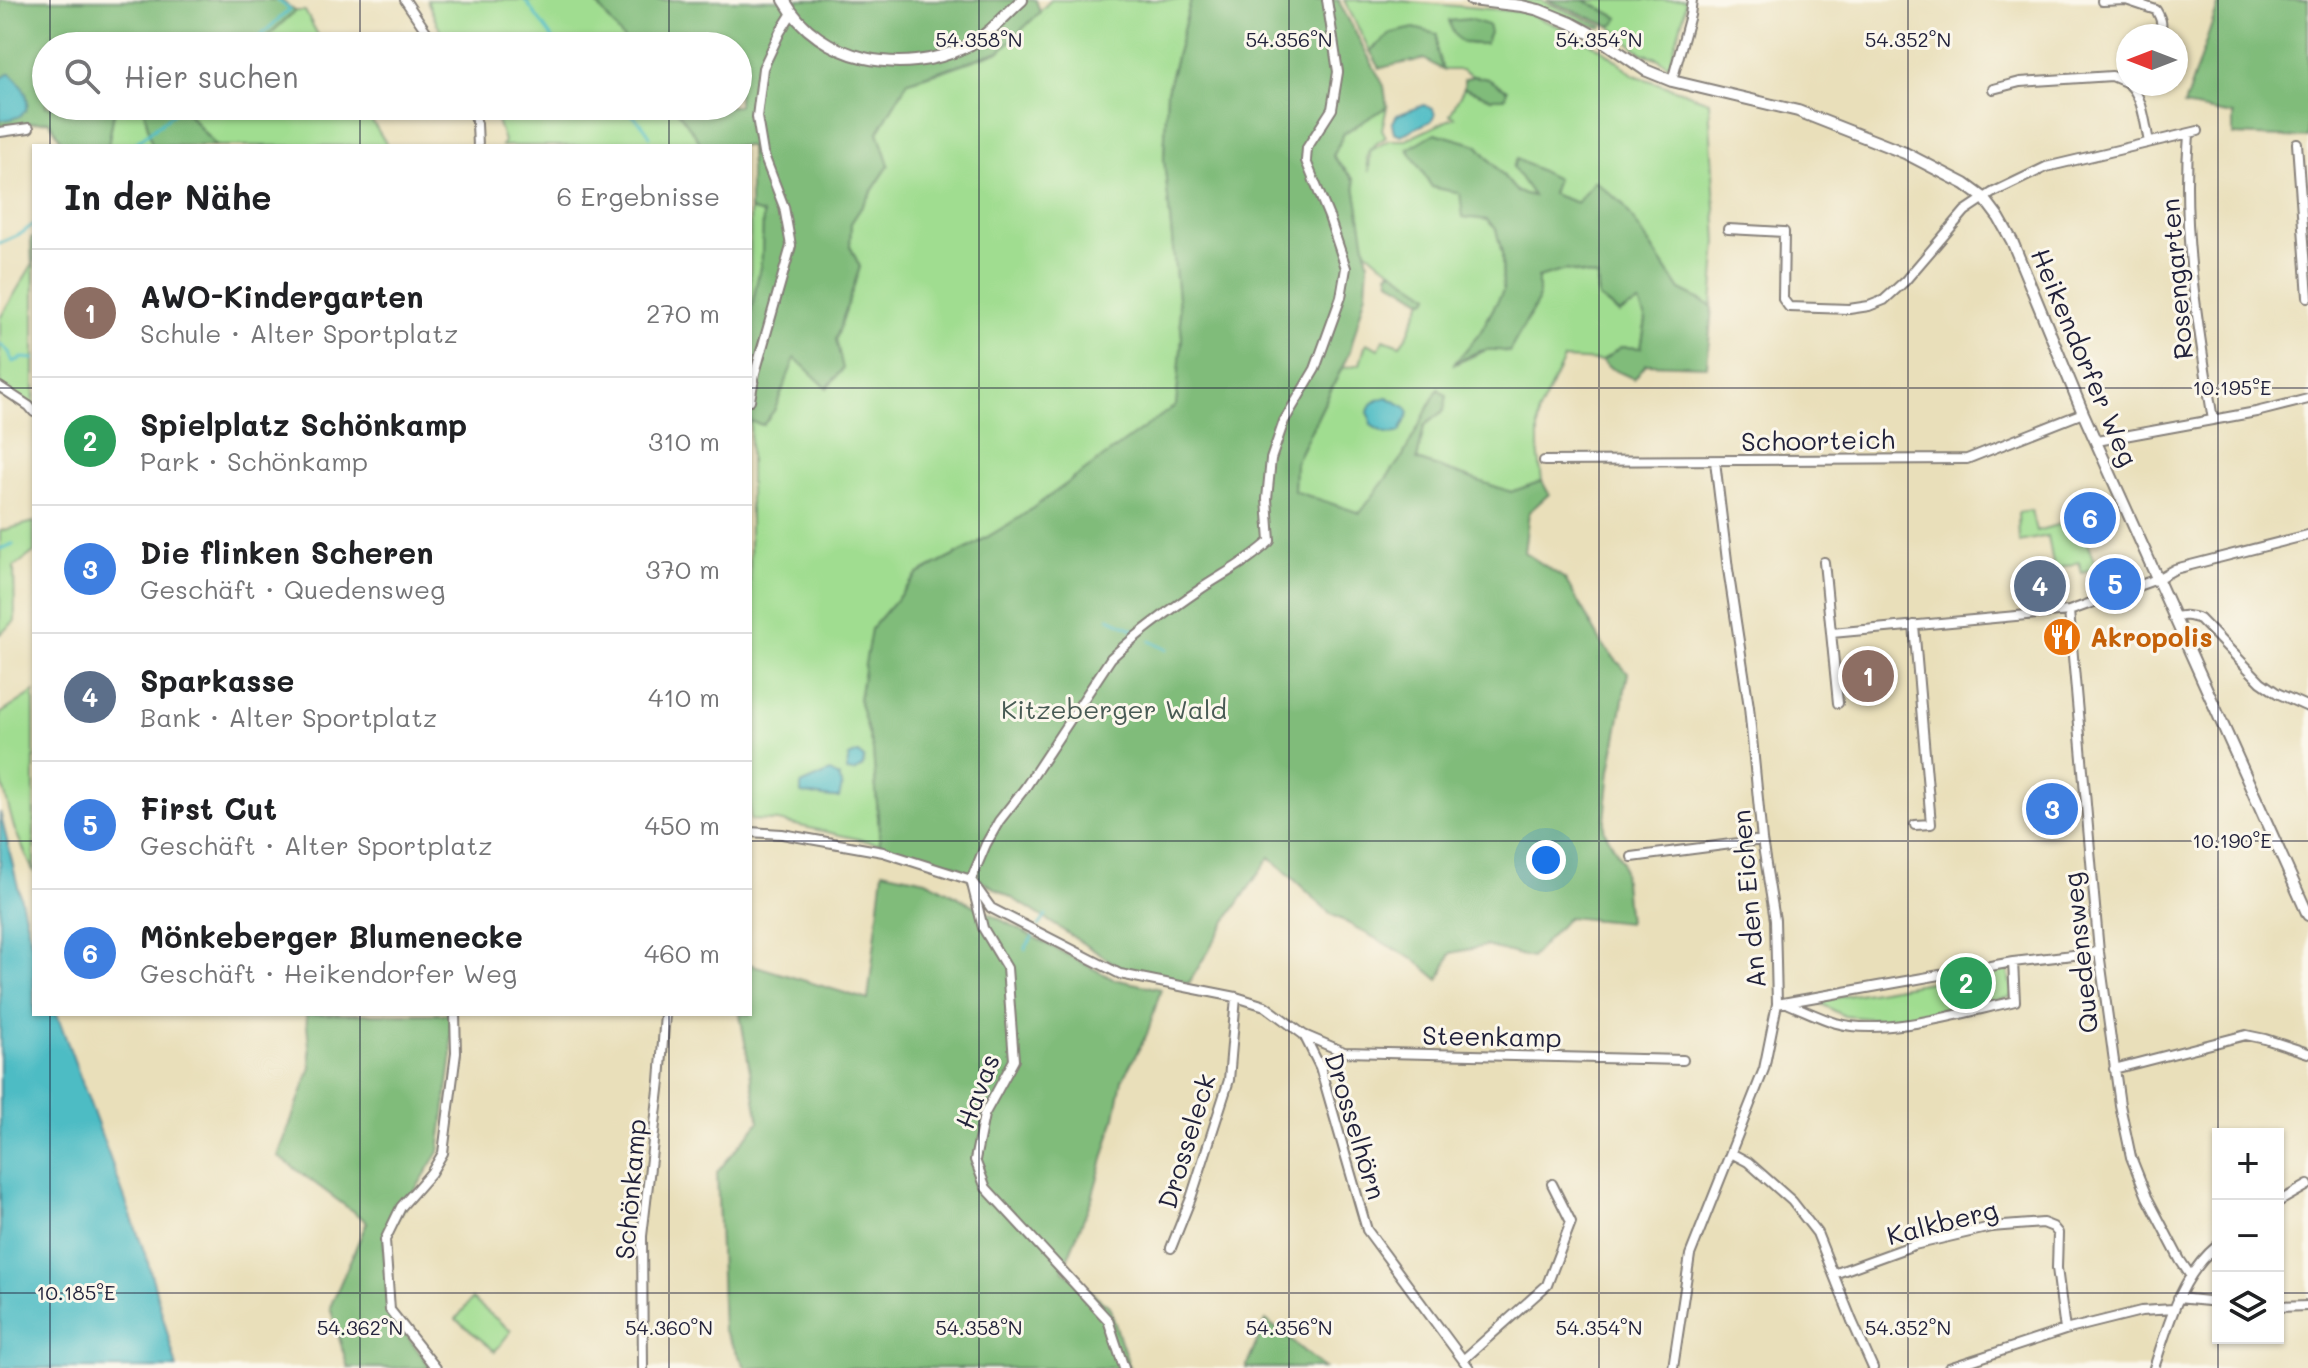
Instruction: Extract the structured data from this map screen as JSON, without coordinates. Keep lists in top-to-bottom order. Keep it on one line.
{"streets":{"street":["Rosengarten","Heikendorfer Weg","Schoorteich","An den Eichen","Quedensweg","Steenkamp","Havas","Drosselhörn","Drosseleck","Schönkamp","Kalkberg"]},"crossings":[["Heikendorfer Weg","Schoorteich"],["Schoorteich","An den Eichen"],["Steenkamp","Drosselhörn"],["Havas","Drosselhörn"],["Drosselhörn","Drosseleck"]],"parks":["Kitzeberger Wald"],"places":{"restaurant":["Akropolis"]},"north":"left","page":{"search":"Hier suchen","heading":["In der Nähe","6 Ergebnisse"],"list":[{"mark":"1","name":"AWO-Kindergarten","note":"Schule · Alter Sportplatz","value":"270 m"},{"mark":"2","name":"Spielplatz Schönkamp","note":"Park · Schönkamp","value":"310 m"},{"mark":"3","name":"Die flinken Scheren","note":"Geschäft · Quedensweg","value":"370 m"},{"mark":"4","name":"Sparkasse","note":"Bank · Alter Sportplatz","value":"410 m"},{"mark":"5","name":"First Cut","note":"Geschäft · Alter Sportplatz","value":"450 m"},{"mark":"6","name":"Mönkeberger Blumenecke","note":"Geschäft · Heikendorfer Weg","value":"460 m"}],"pins":["6","5","4","1","3","2"],"map_buttons":["+","−"]},"coordinates":["54.358°N","54.356°N","54.354°N","54.352°N","10.195°E","10.190°E","10.185°E","54.362°N","54.360°N"]}
